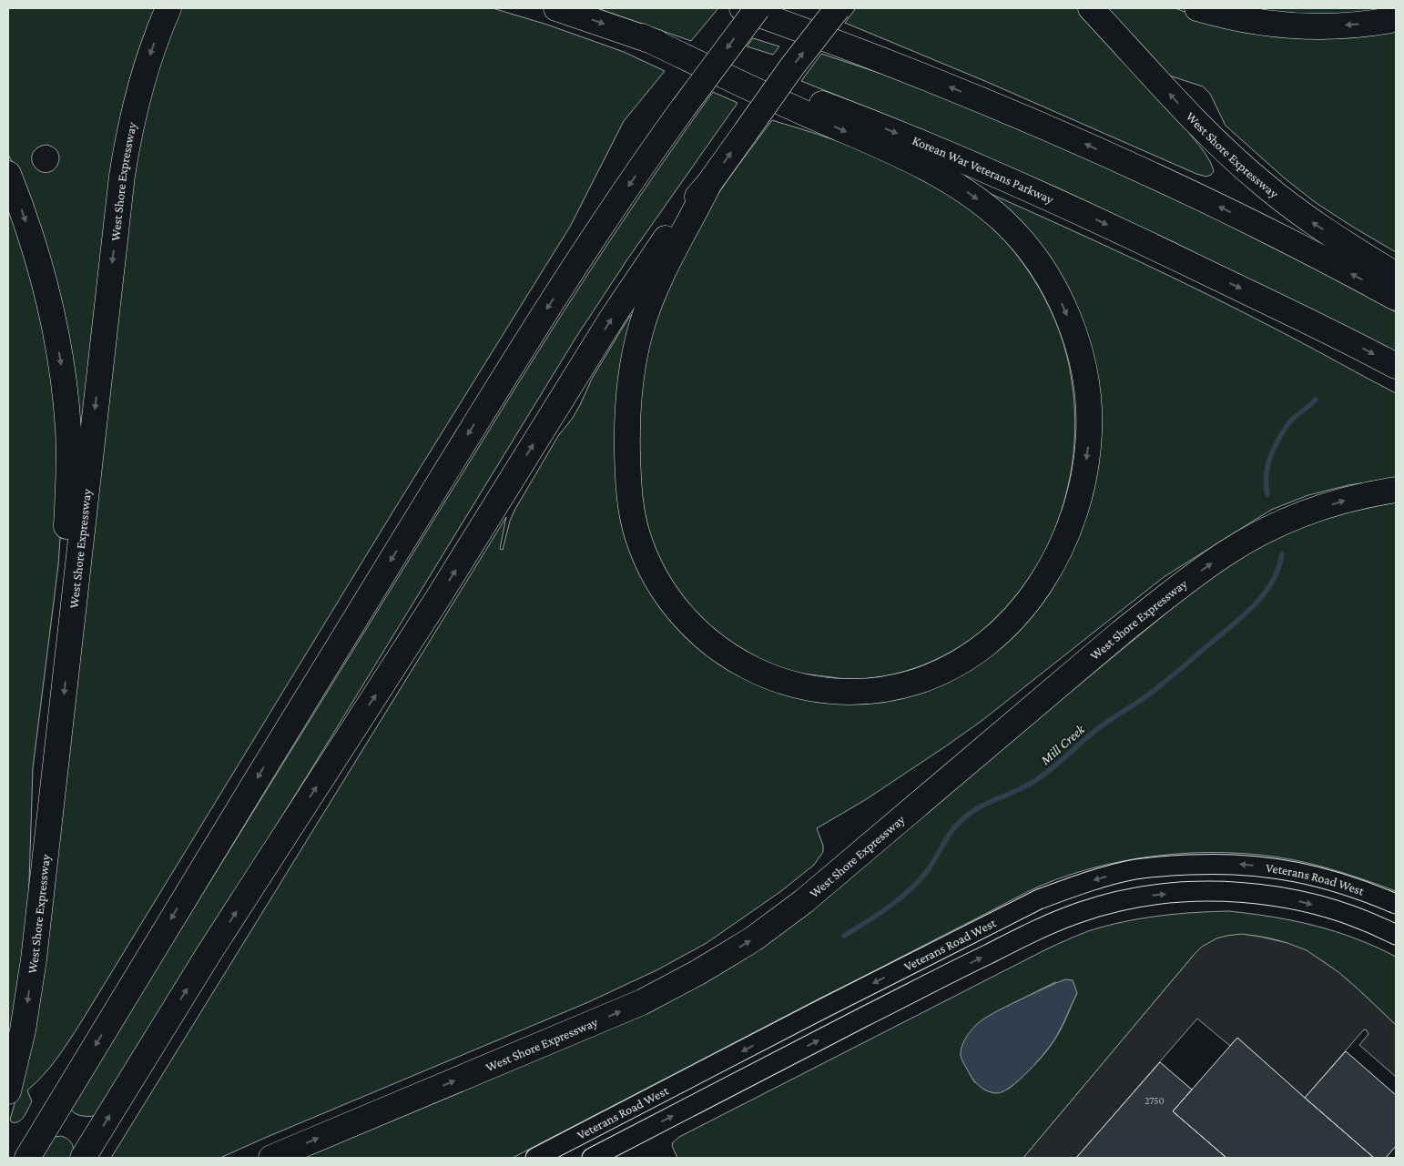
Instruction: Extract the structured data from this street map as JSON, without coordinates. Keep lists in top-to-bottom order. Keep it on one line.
{"streets":{"highway":["West Shore Expressway","Korean War Veterans Parkway"],"street":["Veterans Road West"]},"water":["Mill Creek"],"house_numbers":["2750"]}
